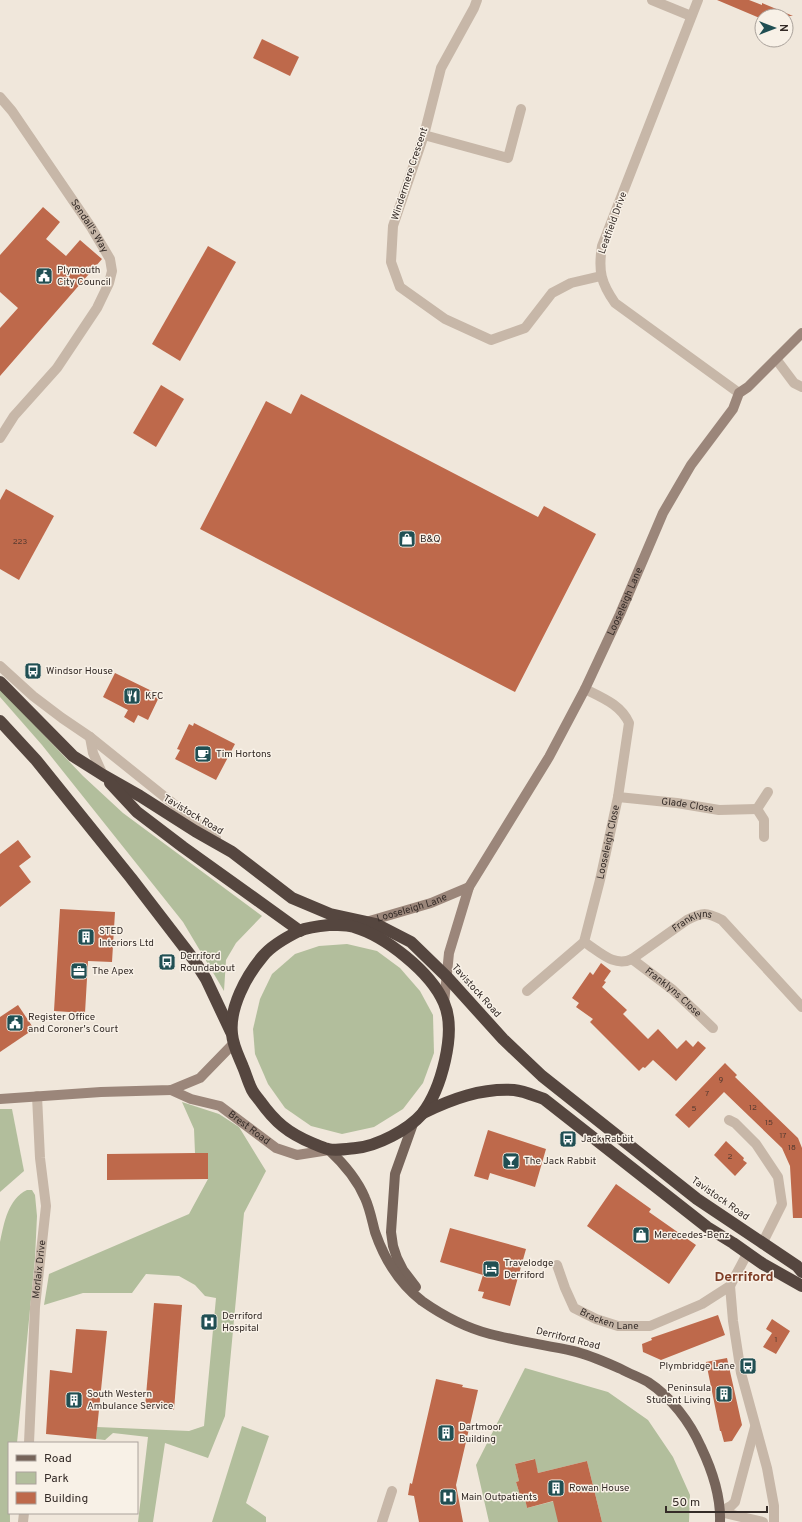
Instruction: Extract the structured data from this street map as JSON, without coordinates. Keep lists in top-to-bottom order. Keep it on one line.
{"streets":{"highway":["Tavistock Road"],"main road":["Derriford Road"],"street":["Windermere Crescent","Leatfield Drive","Sendall's Way","Looseleigh Lane","Glade Close","Looseleigh Close","Franklyns","Franklyns Close","Brest Road","Morlaix Drive","Bracken Lane"]},"crossings":[["Windermere Crescent","Leatfield Drive"],["Leatfield Drive","Looseleigh Lane"],["Looseleigh Lane","Tavistock Road"],["Looseleigh Lane","Looseleigh Close"],["Glade Close","Looseleigh Close"],["Franklyns","Franklyns Close"],["Brest Road","Morlaix Drive"],["Brest Road","Derriford Road"]],"districts":["Derriford"],"places":{"public building":["Plymouth City Council","Register Office and Coroner's Court"],"shop":["B&Q","Merecedes-Benz"],"bus stop":["Windsor House","Derriford Roundabout","Jack Rabbit","Plymbridge Lane"],"restaurant":["KFC"],"cafe":["Tim Hortons"],"building":["STED Interiors Ltd","Peninsula Student Living","South Western Ambulance Service","Dartmoor Building","Rowan House"],"office":["The Apex"],"bar":["The Jack Rabbit"],"hotel":["Travelodge Derriford"],"hospital":["Derriford Hospital","Main Outpatients"]},"house_numbers":["223","9","7","12","5","15","17","18","2","1"],"legend":["Road","Park","Building"],"scale_bar":"50 m","north":"right"}
